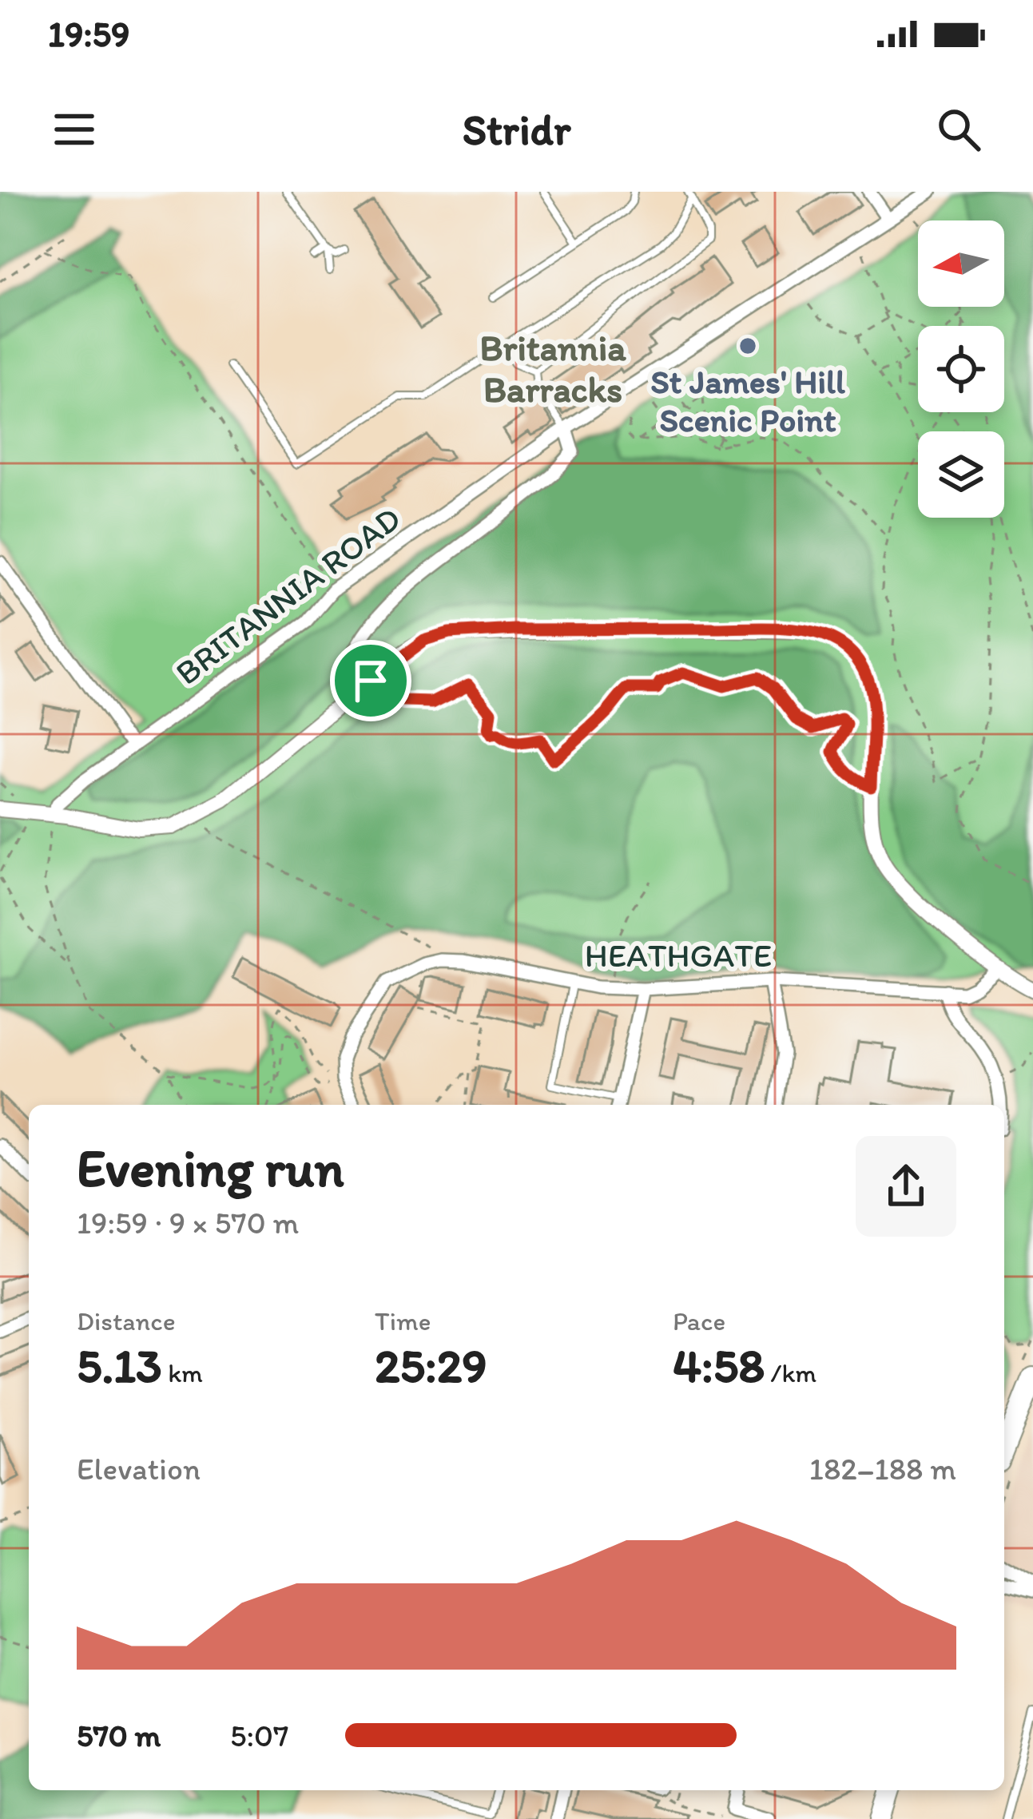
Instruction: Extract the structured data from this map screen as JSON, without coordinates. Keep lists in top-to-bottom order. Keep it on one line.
{"streets":{"street":["BRITANNIA ROAD","HEATHGATE"]},"districts":["Britannia Barracks"],"places":["St James' Hill Scenic Point"],"north":"left","page":{"status":"19:59","header":"Stridr","heading":["Evening run","19:59 · 9 × 570 m"],"stats":[["Distance","5.13 km"],["Time","25:29"],["Pace","4:58 /km"]],"chart":["Elevation","182–188 m"],"list":[{"name":"570 m","note":"5:07"}]}}
